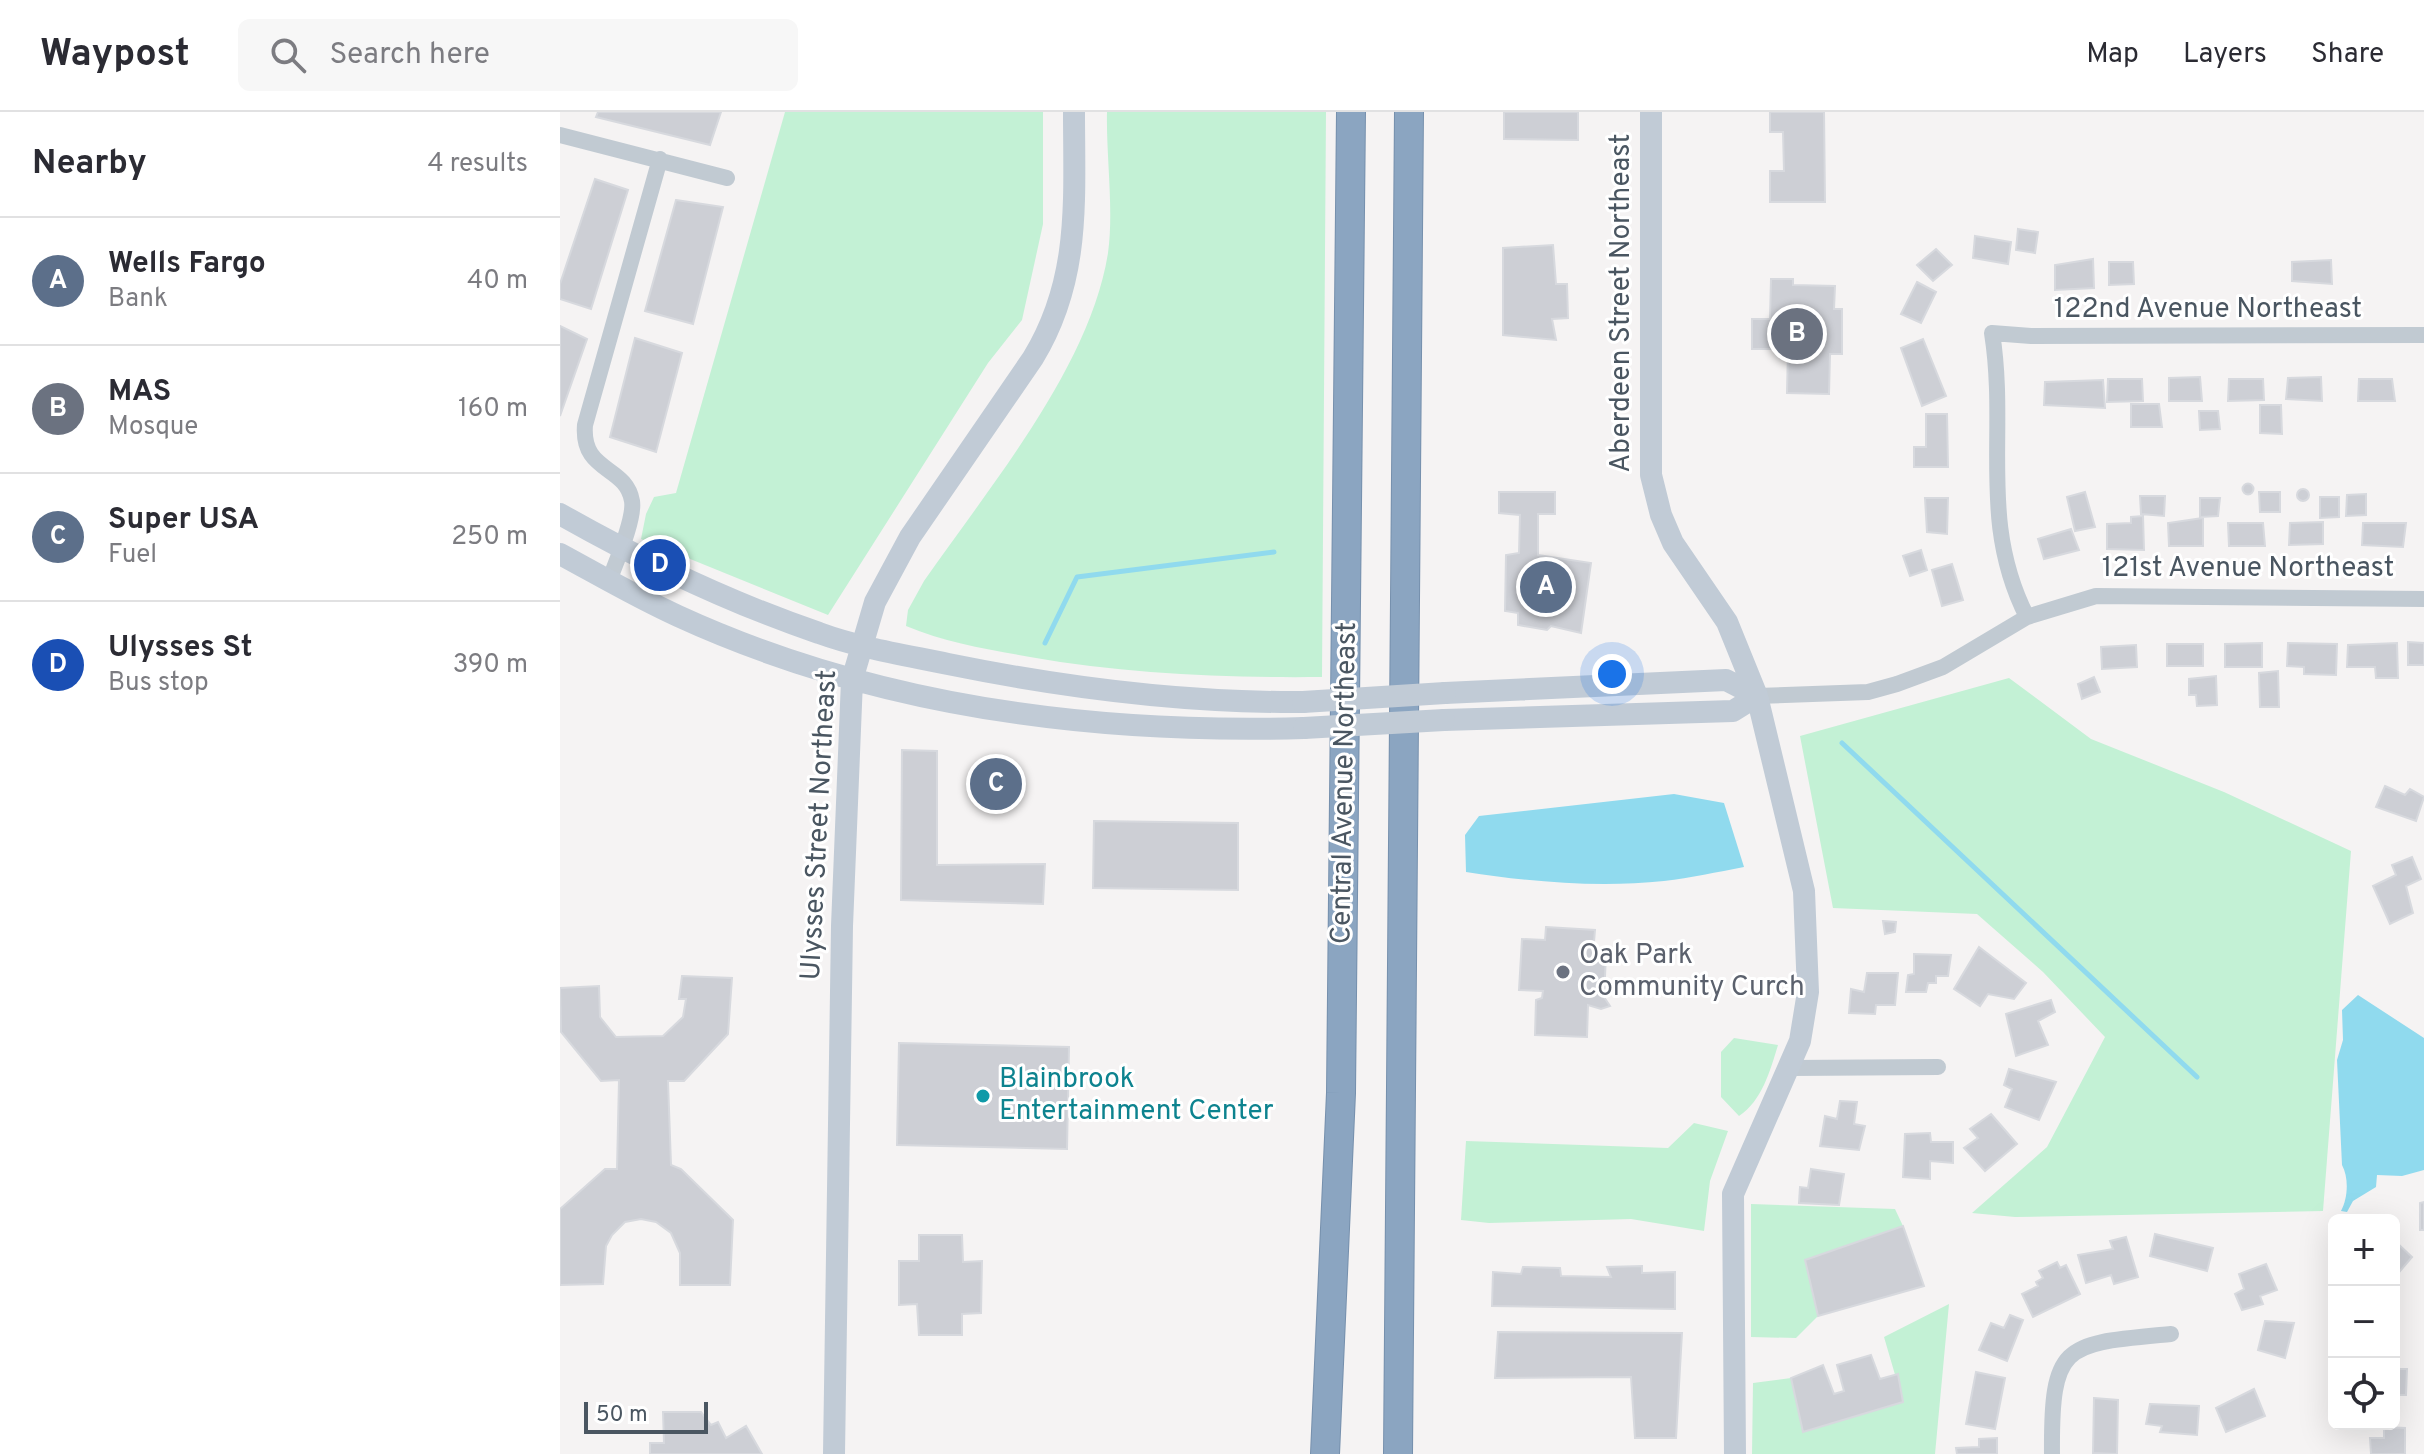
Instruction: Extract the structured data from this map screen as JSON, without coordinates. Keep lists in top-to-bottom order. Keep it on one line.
{"streets":{"highway":["Central Avenue Northeast"],"street":["Aberdeen Street Northeast","122nd Avenue Northeast","121st Avenue Northeast","Ulysses Street Northeast"]},"crossings":[["Aberdeen Street Northeast","121st Avenue Northeast"],["122nd Avenue Northeast","121st Avenue Northeast"],["121st Avenue Northeast","Ulysses Street Northeast"]],"places":["Oak Park Community Curch","Blainbrook Entertainment Center"],"scale_bar":"50 m","page":{"header":"Waypost","search":"Search here","nav":["Map","Layers","Share"],"heading":["Nearby","4 results"],"list":[{"mark":"A","name":"Wells Fargo","note":"Bank","value":"40 m"},{"mark":"B","name":"MAS","note":"Mosque","value":"160 m"},{"mark":"C","name":"Super USA","note":"Fuel","value":"250 m"},{"mark":"D","name":"Ulysses St","note":"Bus stop","value":"390 m"}],"pins":["B","D","A","C"],"map_buttons":["+","−"],"scale":"50 m"}}
